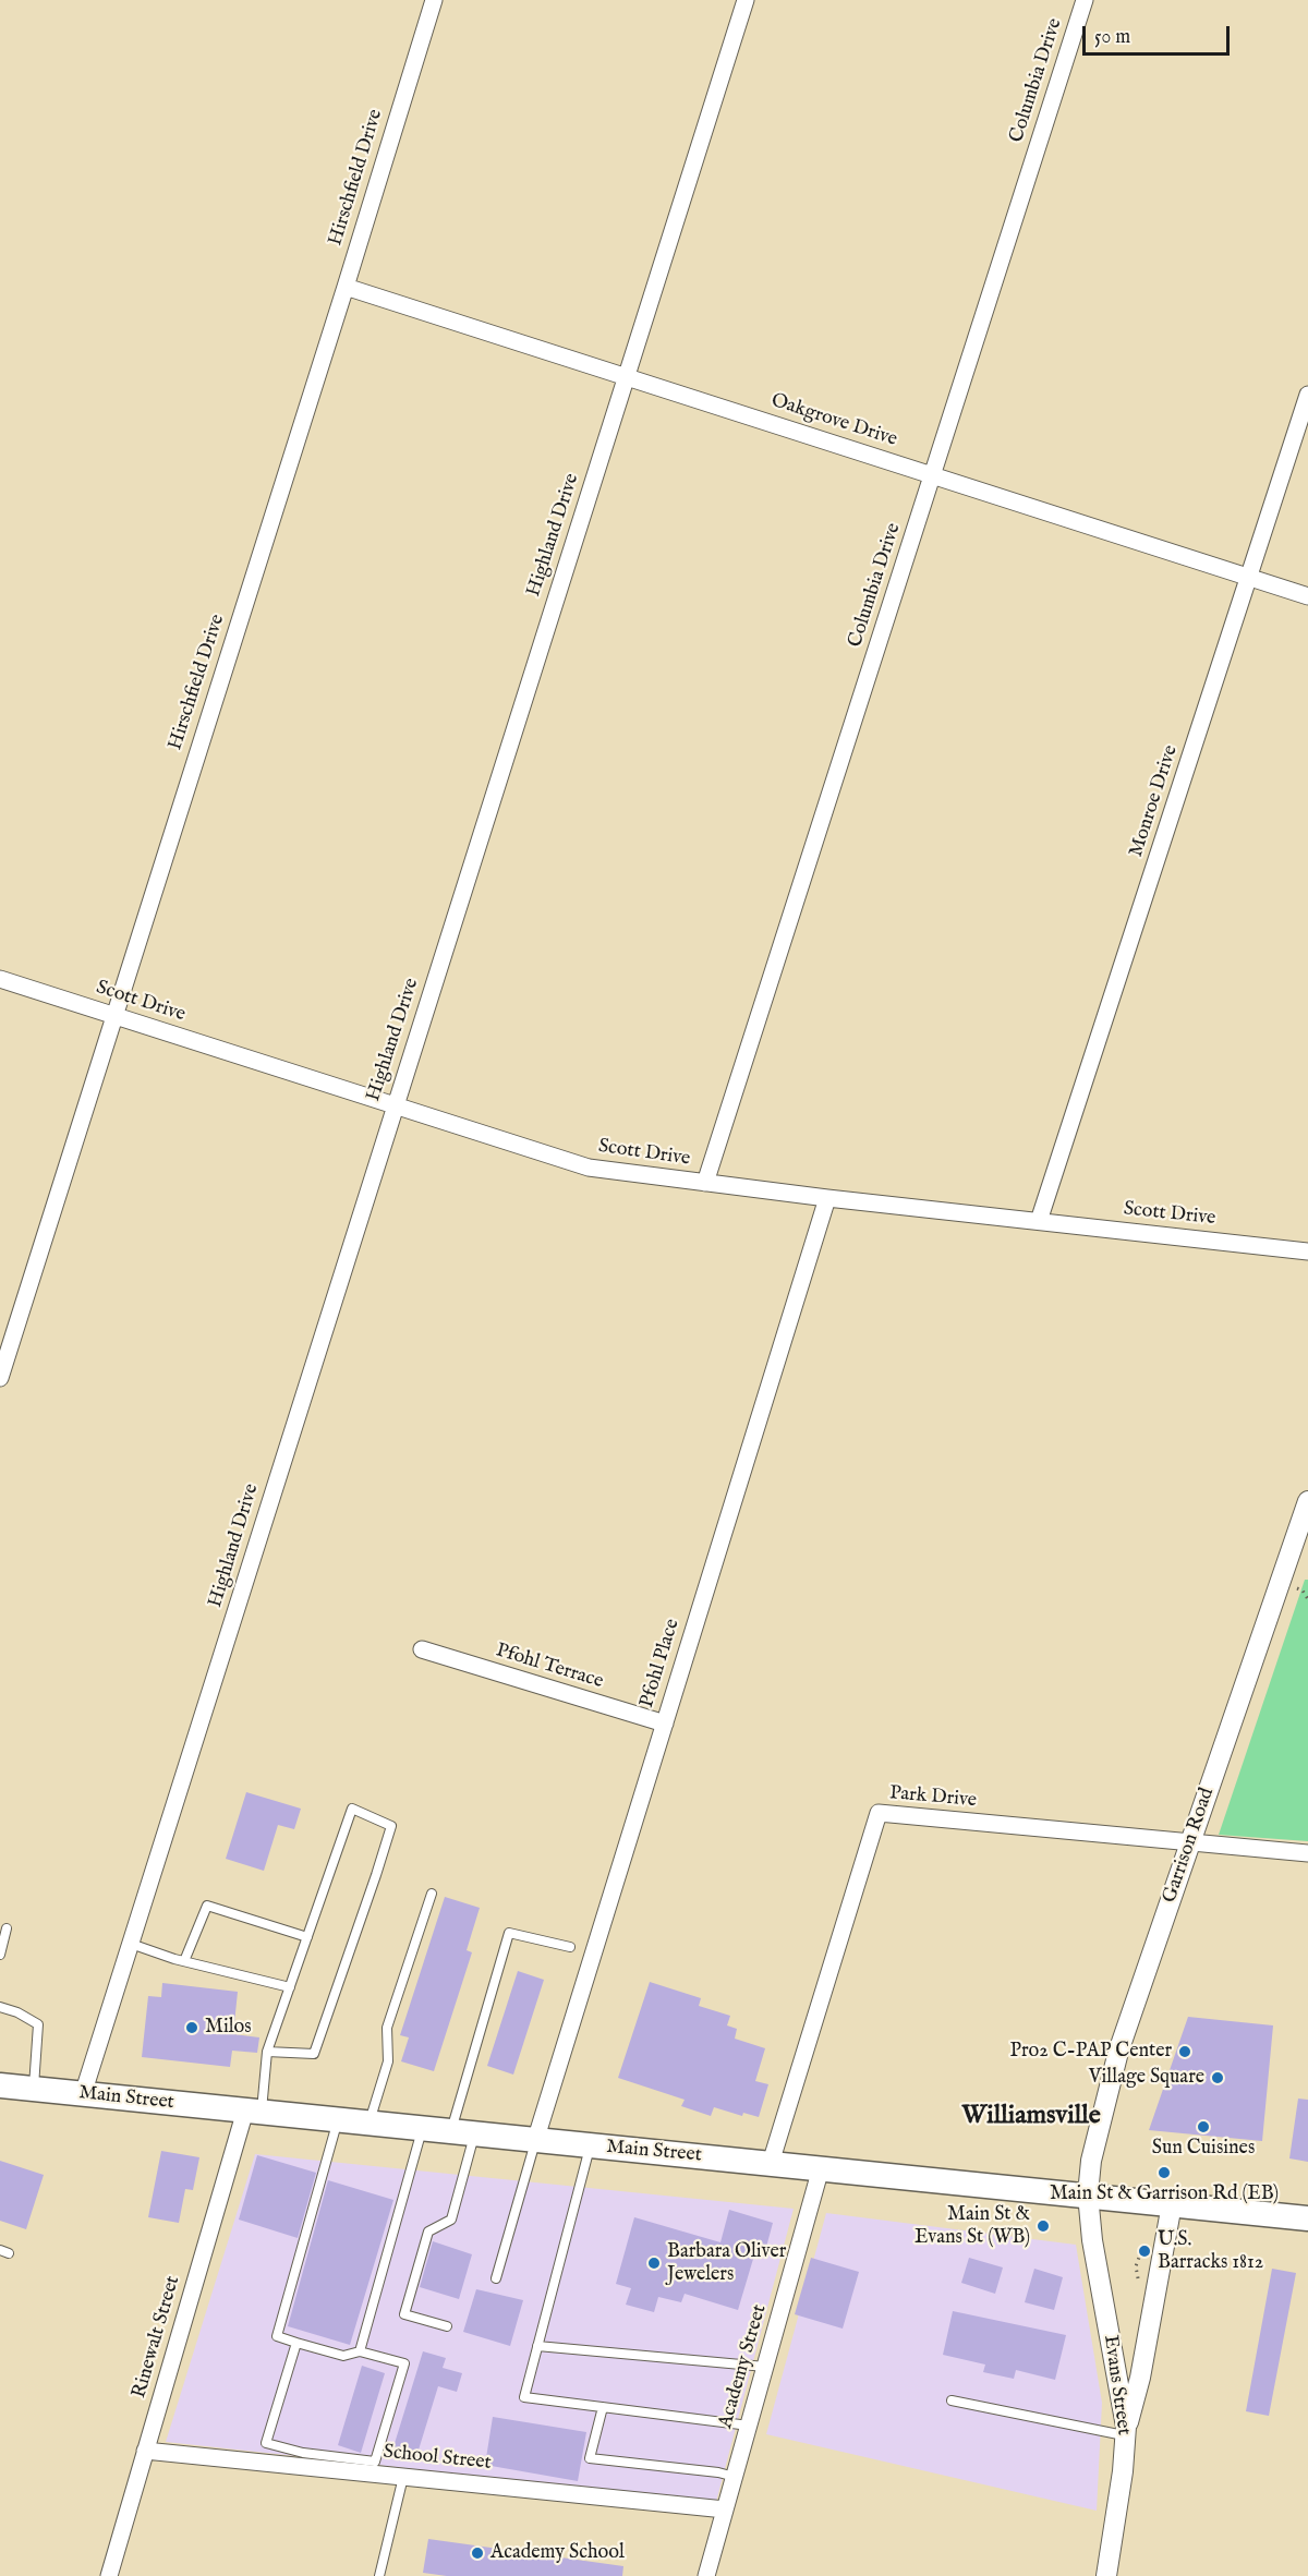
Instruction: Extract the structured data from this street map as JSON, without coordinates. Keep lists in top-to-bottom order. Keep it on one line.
{"streets":{"main road":["Main Street"],"street":["Columbia Drive","Hirschfield Drive","Oakgrove Drive","Highland Drive","Monroe Drive","Scott Drive","Pfohl Place","Pfohl Terrace","Park Drive","Garrison Road","Rinewalt Street","Academy Street","Evans Street","School Street"]},"crossings":[["Columbia Drive","Oakgrove Drive"],["Columbia Drive","Scott Drive"],["Hirschfield Drive","Oakgrove Drive"],["Hirschfield Drive","Scott Drive"],["Oakgrove Drive","Highland Drive"],["Oakgrove Drive","Monroe Drive"],["Highland Drive","Scott Drive"],["Highland Drive","Main Street"],["Monroe Drive","Scott Drive"],["Scott Drive","Pfohl Place"],["Pfohl Place","Pfohl Terrace"],["Pfohl Place","Main Street"],["Park Drive","Garrison Road"],["Park Drive","Main Street"],["Garrison Road","Main Street"],["Garrison Road","Evans Street"],["Main Street","Rinewalt Street"],["Main Street","Academy Street"],["Main Street","Evans Street"],["Rinewalt Street","School Street"],["Academy Street","School Street"]],"districts":["Williamsville"],"places":["Milos","Pro2 C-PAP Center","Village Square","Sun Cuisines","Main St & Garrison Rd (EB)","Main St & Evans St (WB)","U.S. Barracks 1812","Barbara Oliver Jewelers","Academy School"],"scale_bar":"50 m"}
